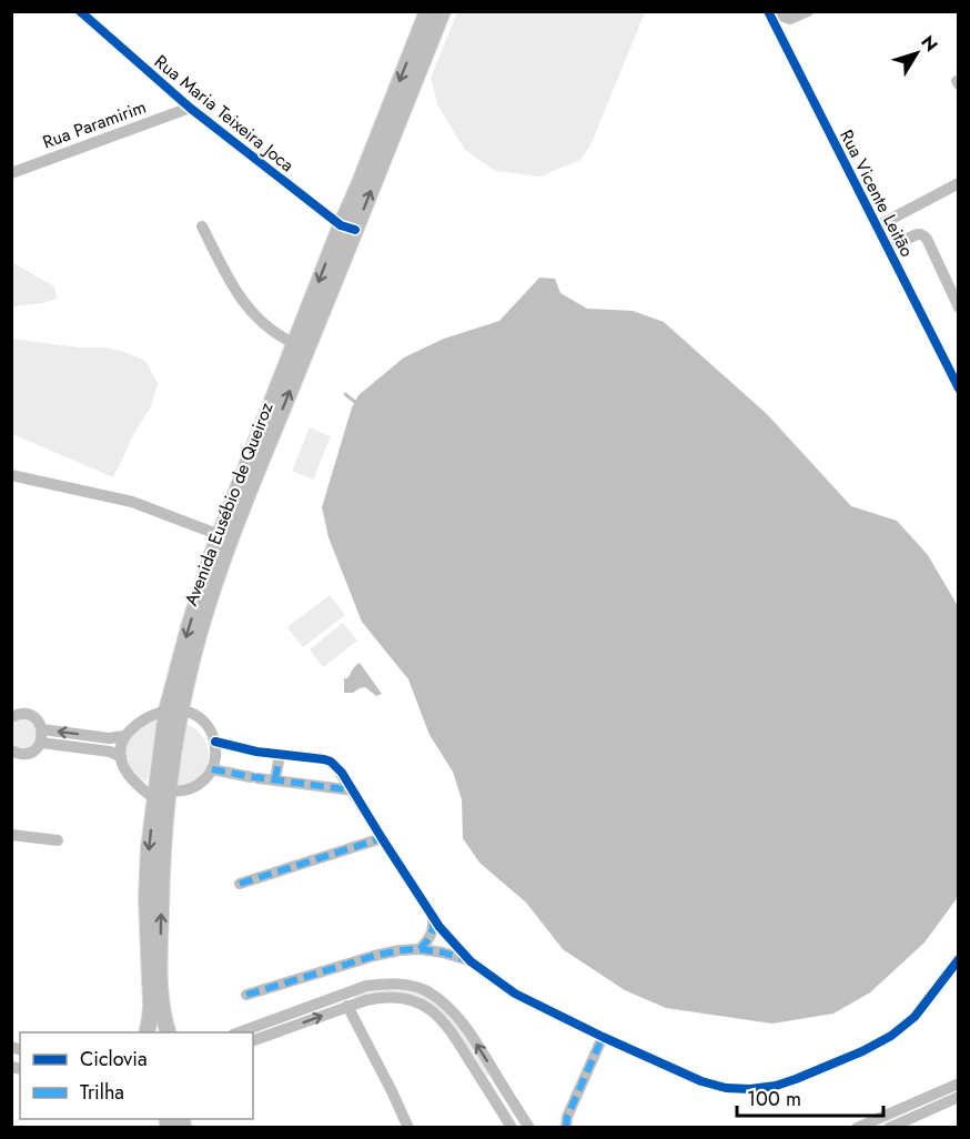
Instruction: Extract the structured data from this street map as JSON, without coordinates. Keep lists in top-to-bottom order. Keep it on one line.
{"streets":{"main road":["Avenida Eusébio de Queiroz"],"street":["Rua Maria Teixeira Joca","Rua Paramirim","Rua Vicente Leitão"]},"crossings":[["Rua Maria Teixeira Joca","Rua Paramirim"],["Rua Maria Teixeira Joca","Avenida Eusébio de Queiroz"]],"legend":["Ciclovia","Trilha"],"scale_bar":"100 m","north":"top right"}
